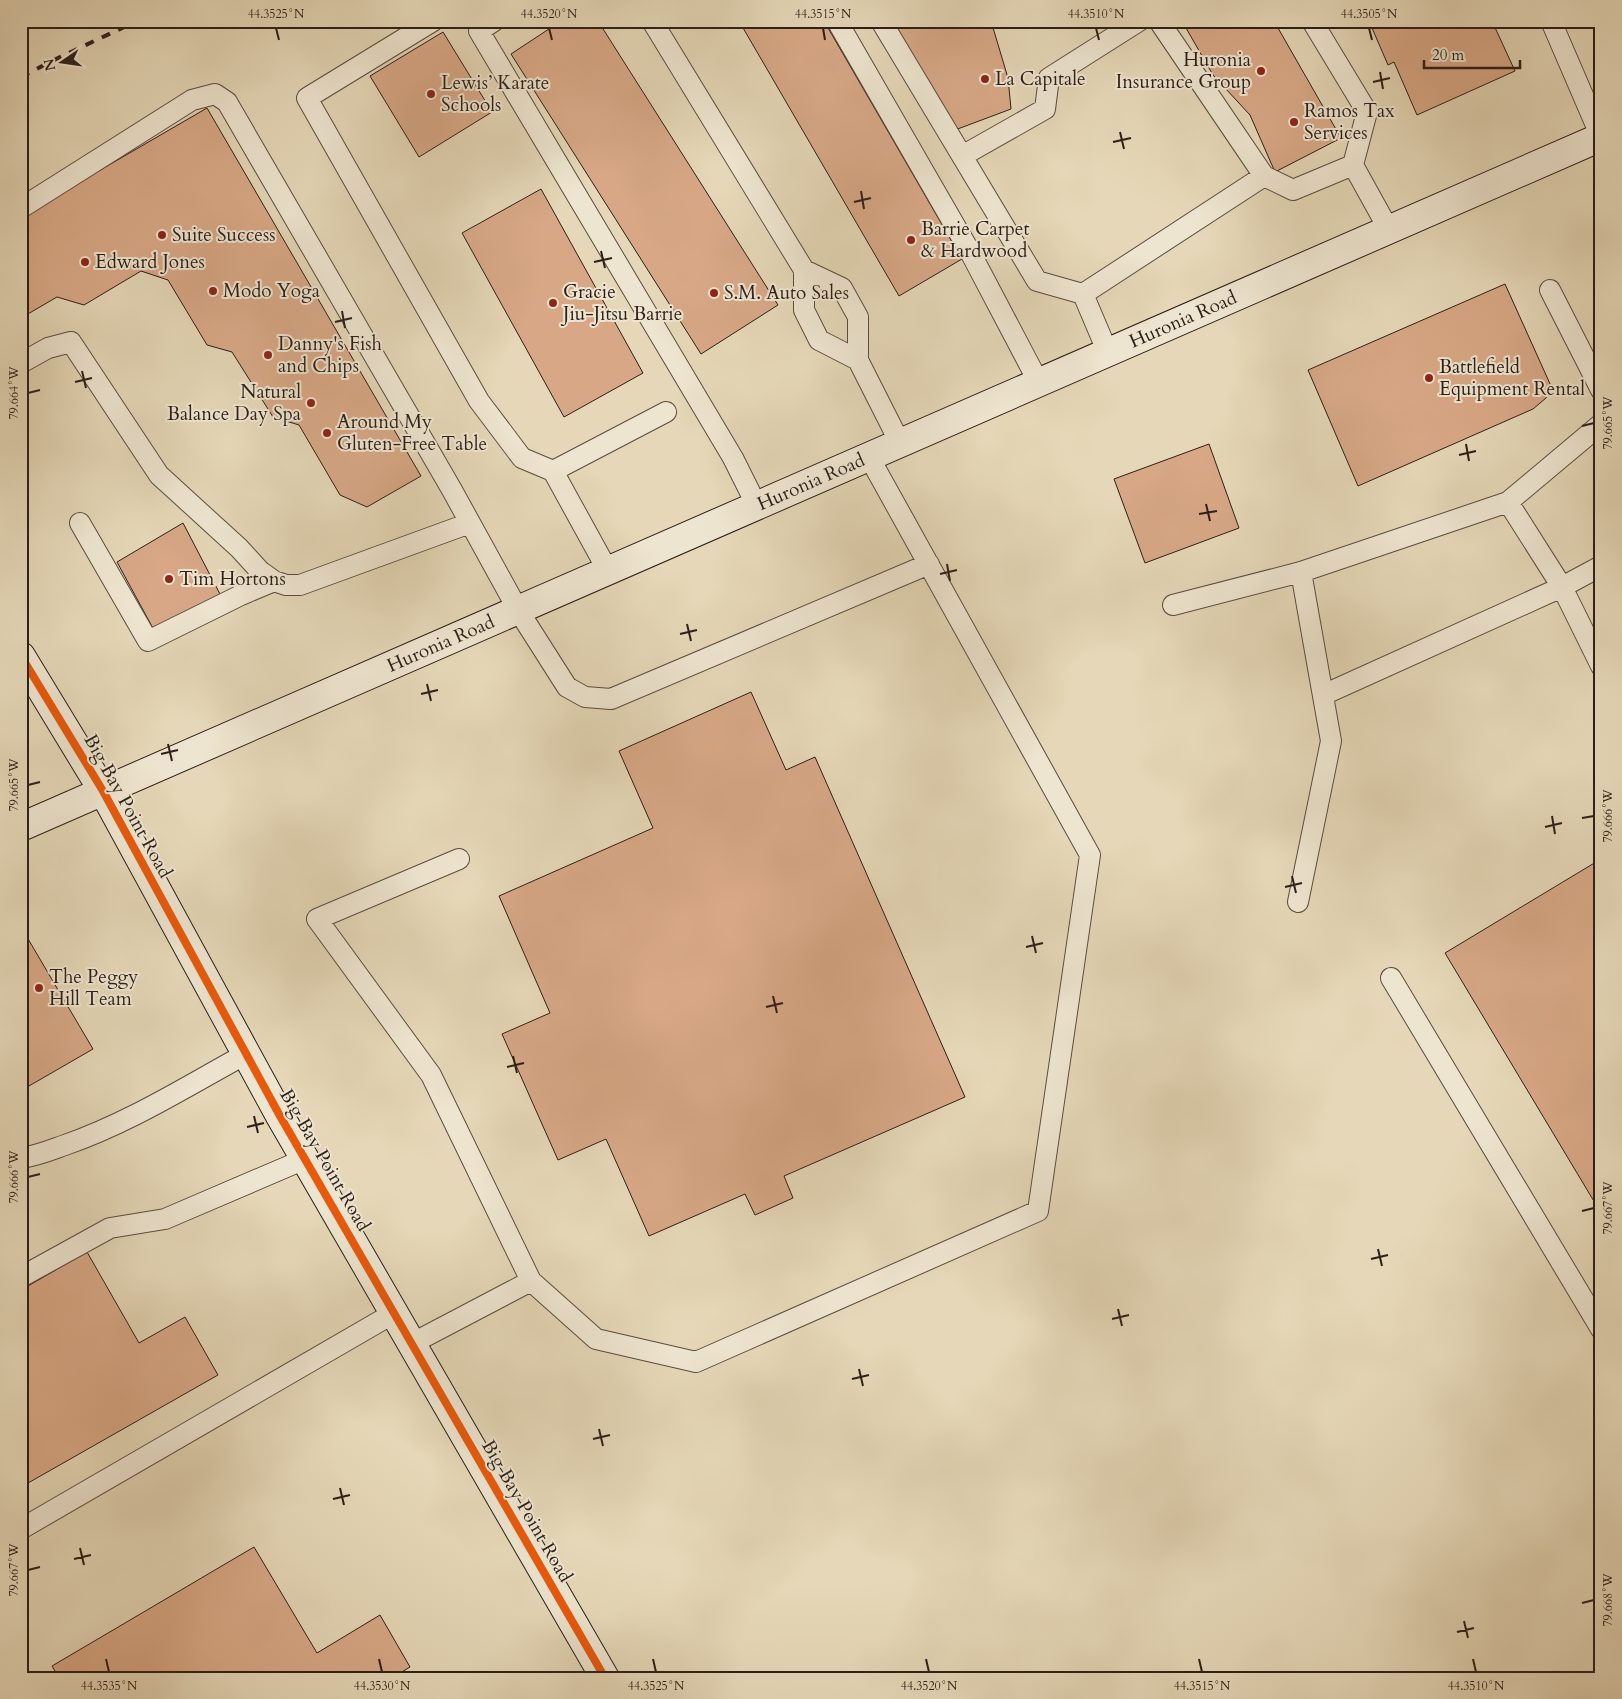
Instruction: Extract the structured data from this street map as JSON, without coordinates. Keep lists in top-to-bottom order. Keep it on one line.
{"streets":{"main road":["Huronia Road","Big Bay Point Road"]},"crossings":[["Huronia Road","Big Bay Point Road"]],"places":["Huronia Insurance Group","La Capitale","Lewis’ Karate Schools","Ramos Tax Services","Suite Success","Barrie Carpet & Hardwood","Edward Jones","Modo Yoga","S.M. Auto Sales","Gracie Jiu-Jitsu Barrie","Danny's Fish and Chips","Battlefield Equipment Rental","Natural Balance Day Spa","Around My Gluten-Free Table","Tim Hortons","The Peggy Hill Team"],"scale_bar":"20 m","north":"left","coordinates":["44.3525°N","44.3520°N","44.3515°N","44.3510°N","44.3505°N","79.664°W","79.665°W","79.666°W","79.667°W","79.668°W","44.3535°N","44.3530°N"]}
